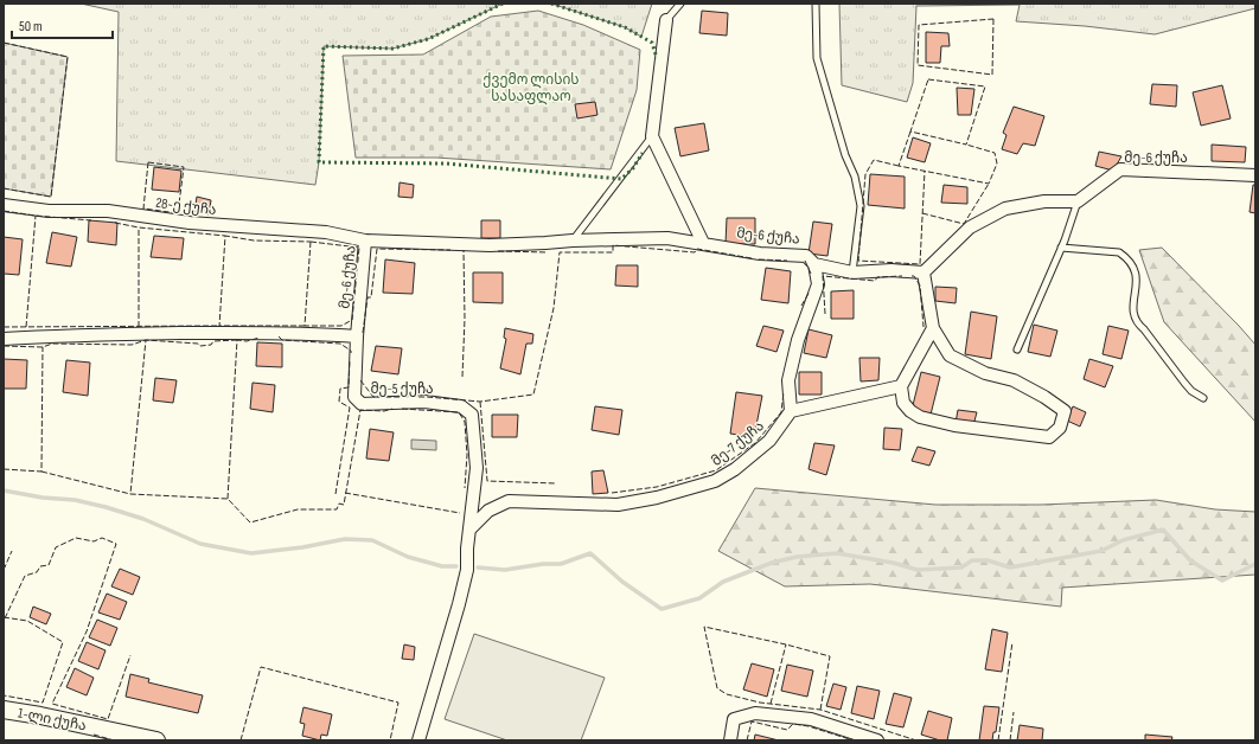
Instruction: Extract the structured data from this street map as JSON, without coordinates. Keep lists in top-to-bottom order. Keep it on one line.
{"streets":{"main road":["1-ლი ქუჩა"],"street":["მე-6 ქუჩა","28-ე ქუჩა","მე-5 ქუჩა","მე-7 ქუჩა"]},"crossings":[["მე-6 ქუჩა","28-ე ქუჩა"],["მე-6 ქუჩა","მე-5 ქუჩა"],["მე-5 ქუჩა","მე-7 ქუჩა"]],"parks":["ქვემო ლისის სასაფლაო"],"scale_bar":"50 m"}
